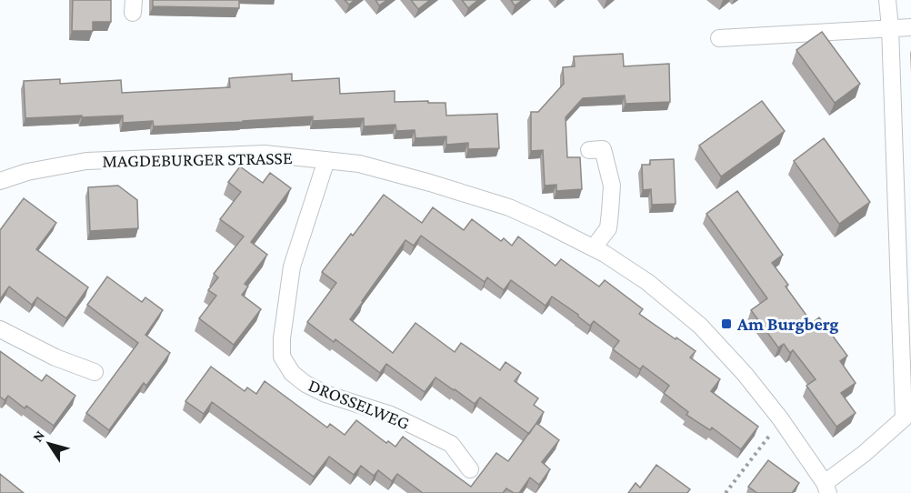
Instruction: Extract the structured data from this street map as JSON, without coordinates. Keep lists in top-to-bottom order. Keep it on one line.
{"streets":{"street":["MAGDEBURGER STRASSE","DROSSELWEG"]},"crossings":[["MAGDEBURGER STRASSE","DROSSELWEG"]],"places":{"transit":["Am Burgberg"]},"north":"top left"}
